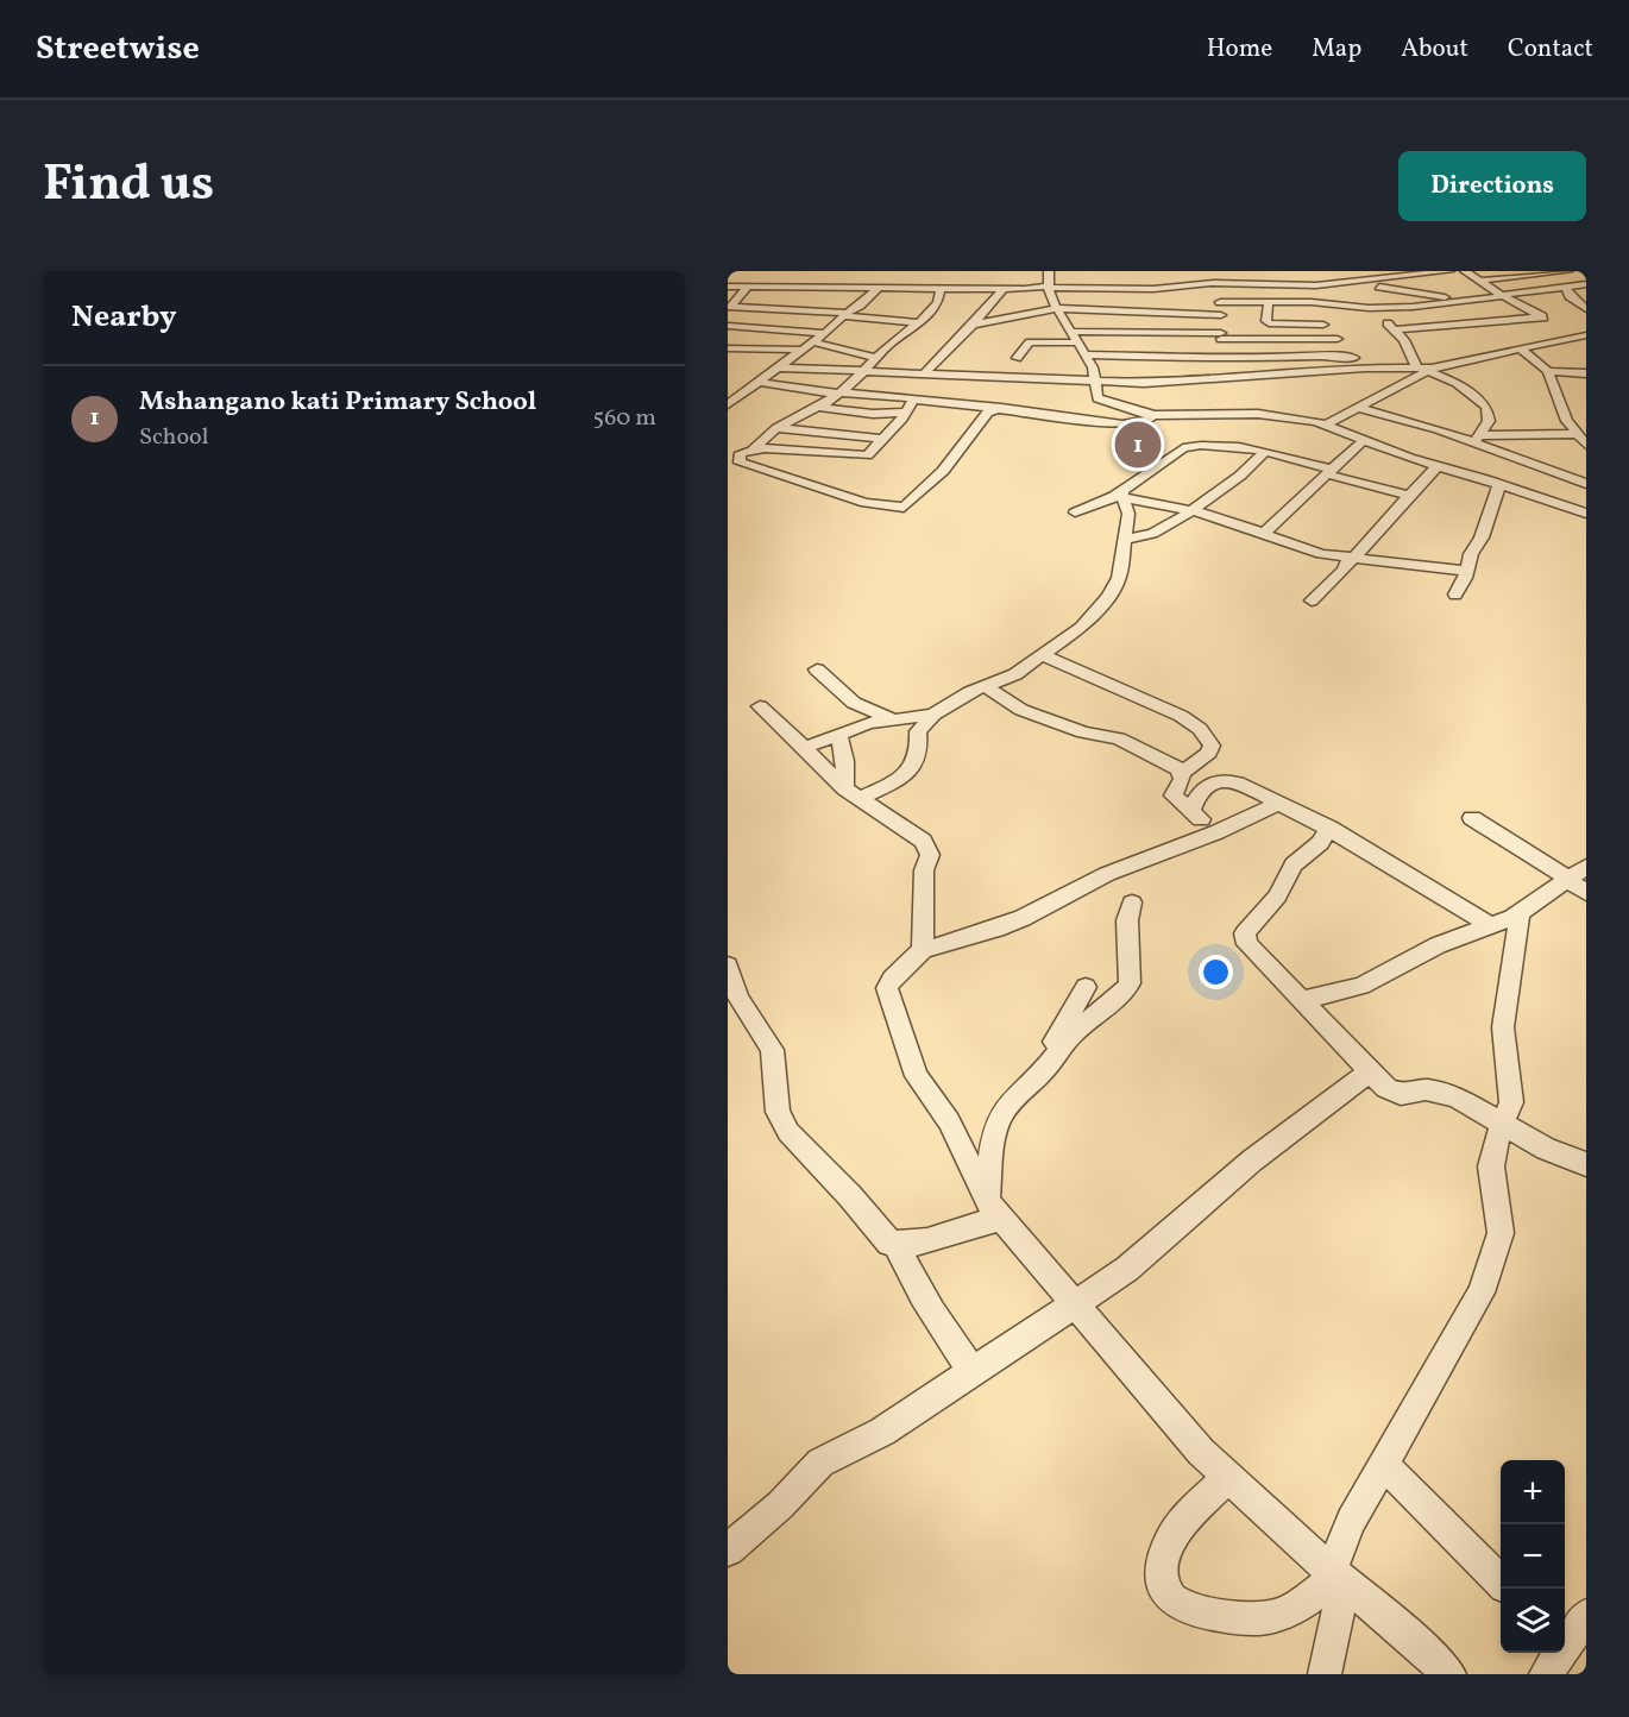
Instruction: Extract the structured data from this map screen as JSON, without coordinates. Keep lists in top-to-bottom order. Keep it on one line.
{"page":{"header":"Streetwise","nav":["Home","Map","About","Contact"],"title":"Find us","buttons":"Directions","heading":"Nearby","list":[{"mark":"1","name":"Mshangano kati Primary School","note":"School","value":"560 m"}],"pins":"1","map_buttons":["+","−"]}}
